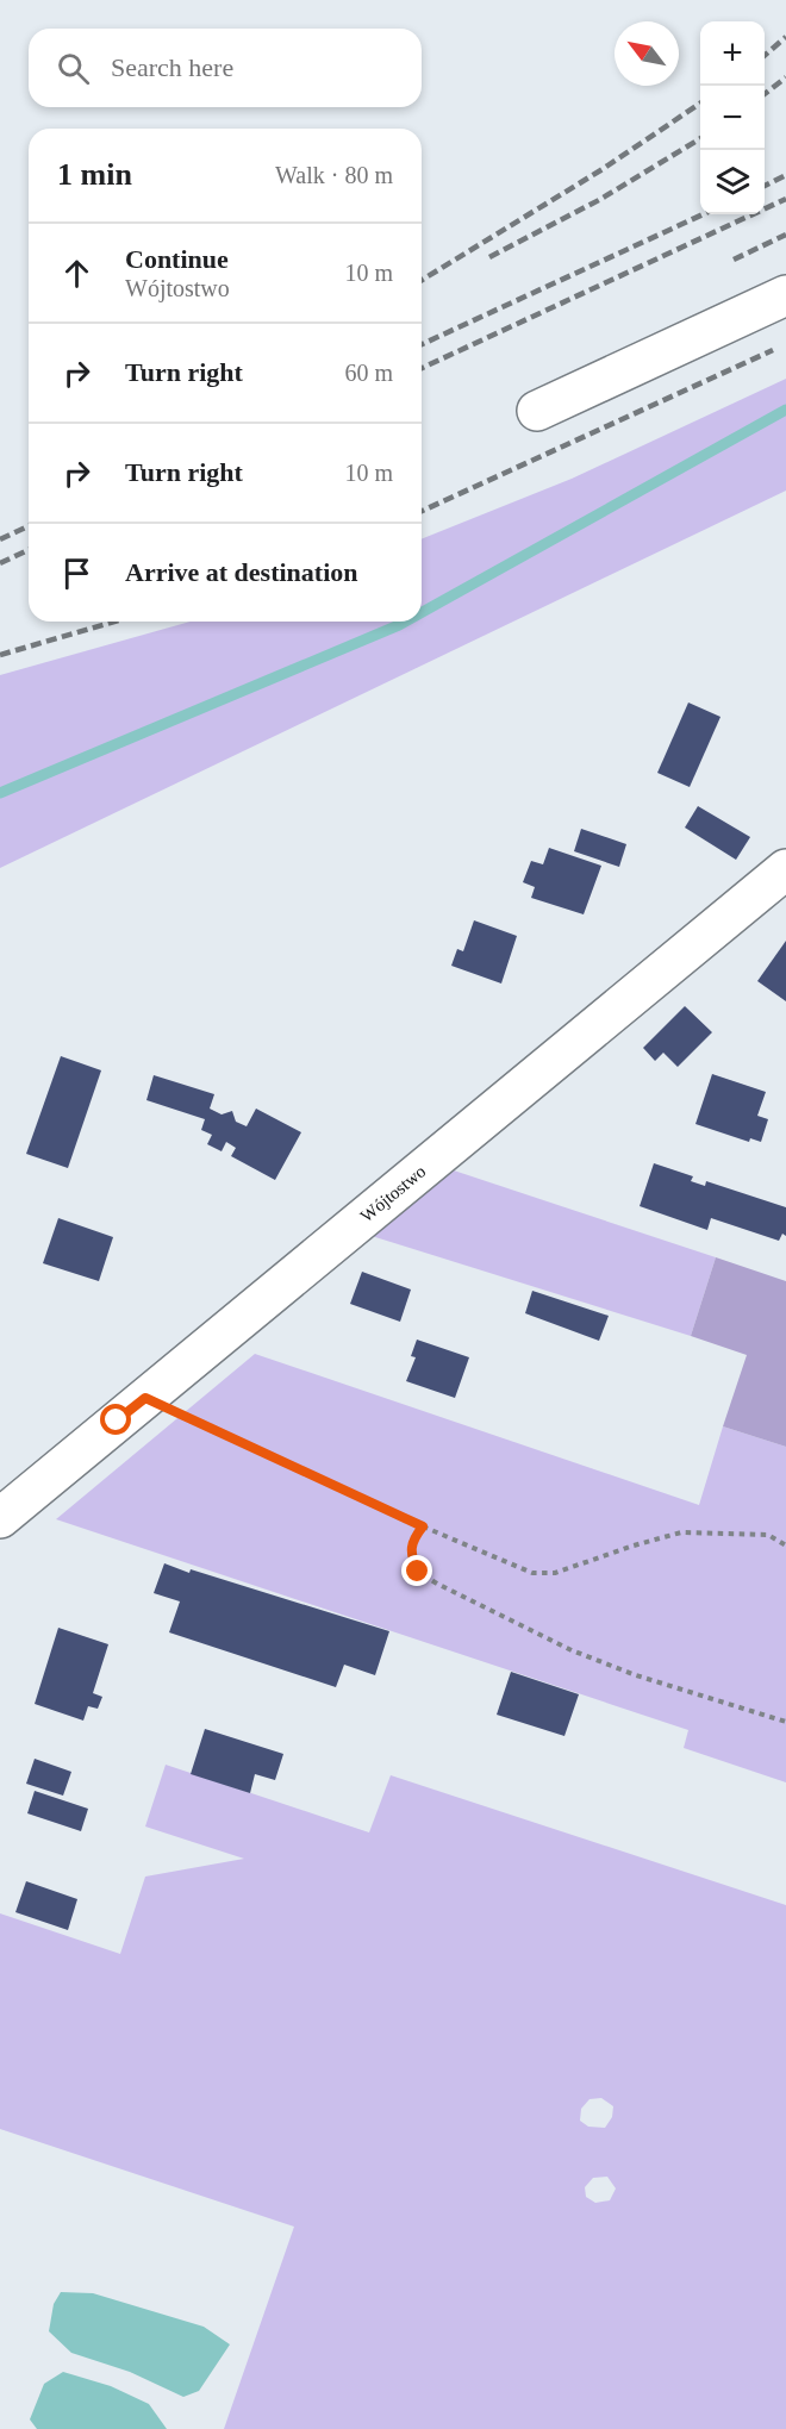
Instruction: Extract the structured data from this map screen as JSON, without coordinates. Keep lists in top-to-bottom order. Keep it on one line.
{"streets":{"street":["Wójtostwo"]},"north":"top left","page":{"map_buttons":["+","−"],"search":"Search here","heading":["1 min","Walk · 80 m"],"list":[["Continue","Wójtostwo","10 m"],["Turn right","60 m"],["Turn right","10 m"],"Arrive at destination"]}}
